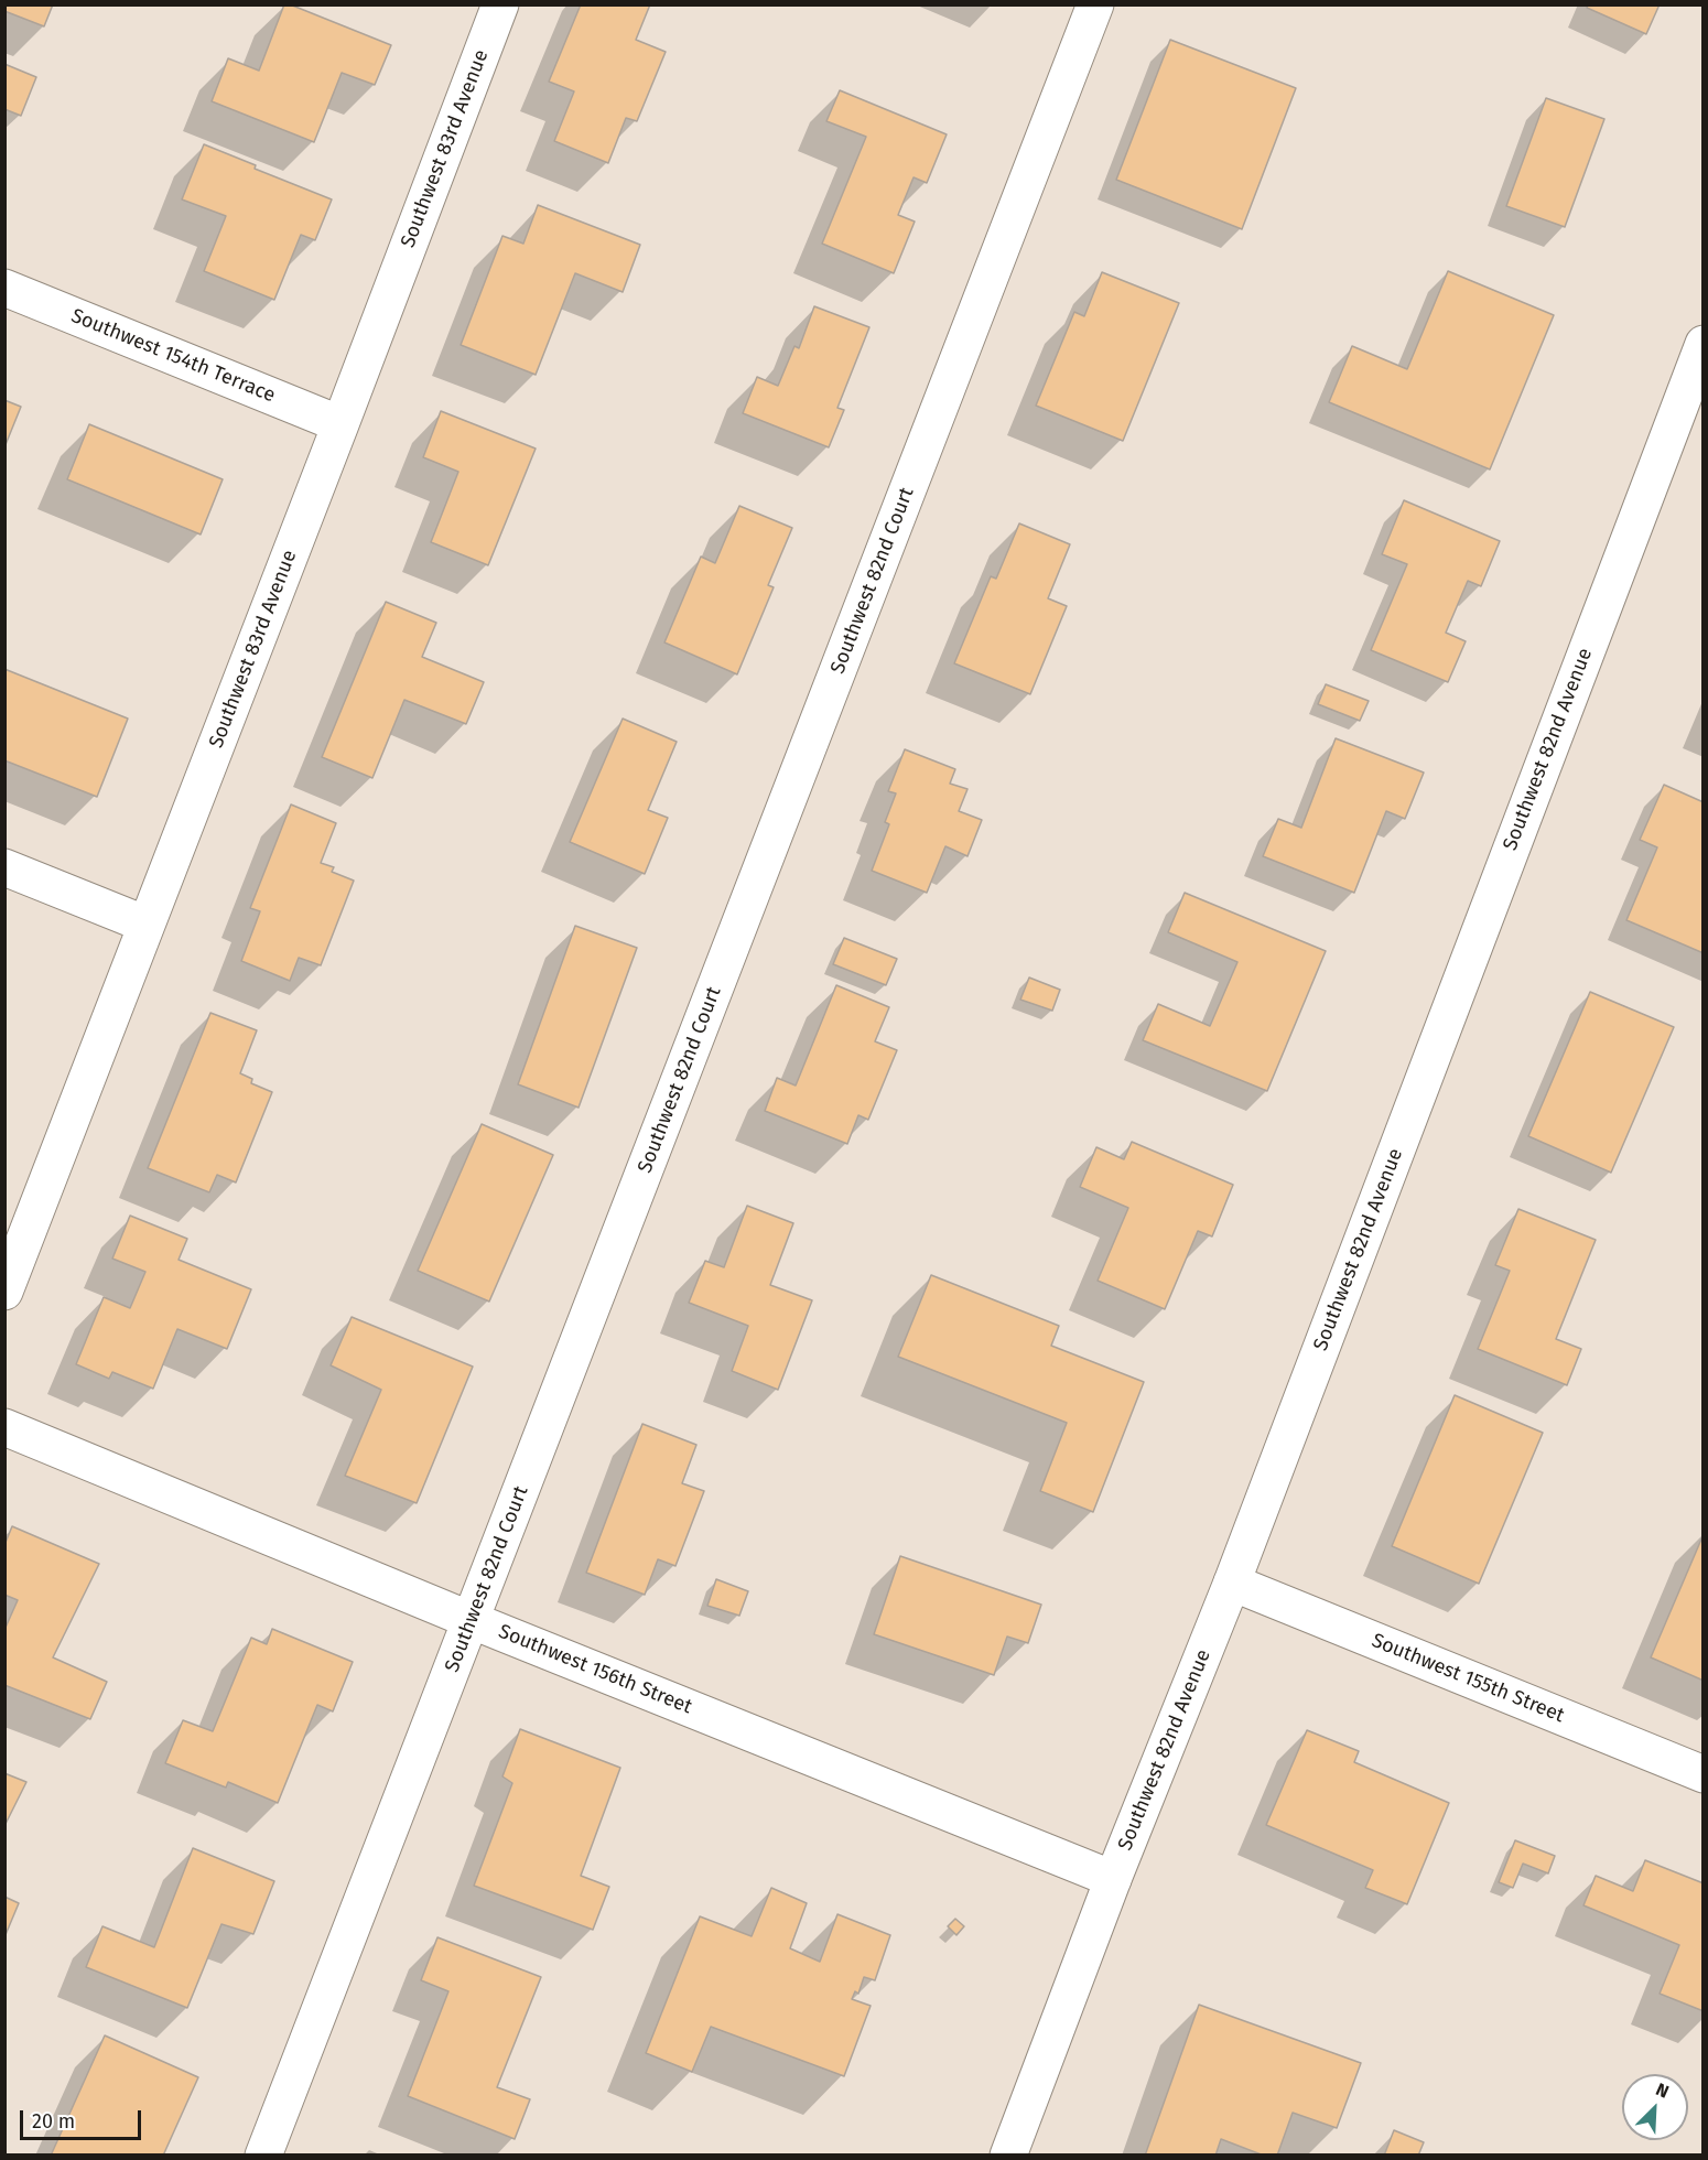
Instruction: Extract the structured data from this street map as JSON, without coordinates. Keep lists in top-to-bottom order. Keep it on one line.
{"streets":{"street":["Southwest 83rd Avenue","Southwest 154th Terrace","Southwest 82nd Court","Southwest 82nd Avenue","Southwest 156th Street","Southwest 155th Street"]},"crossings":[["Southwest 83rd Avenue","Southwest 154th Terrace"],["Southwest 82nd Court","Southwest 156th Street"],["Southwest 82nd Avenue","Southwest 156th Street"],["Southwest 82nd Avenue","Southwest 155th Street"]],"scale_bar":"20 m","north":"top right"}
